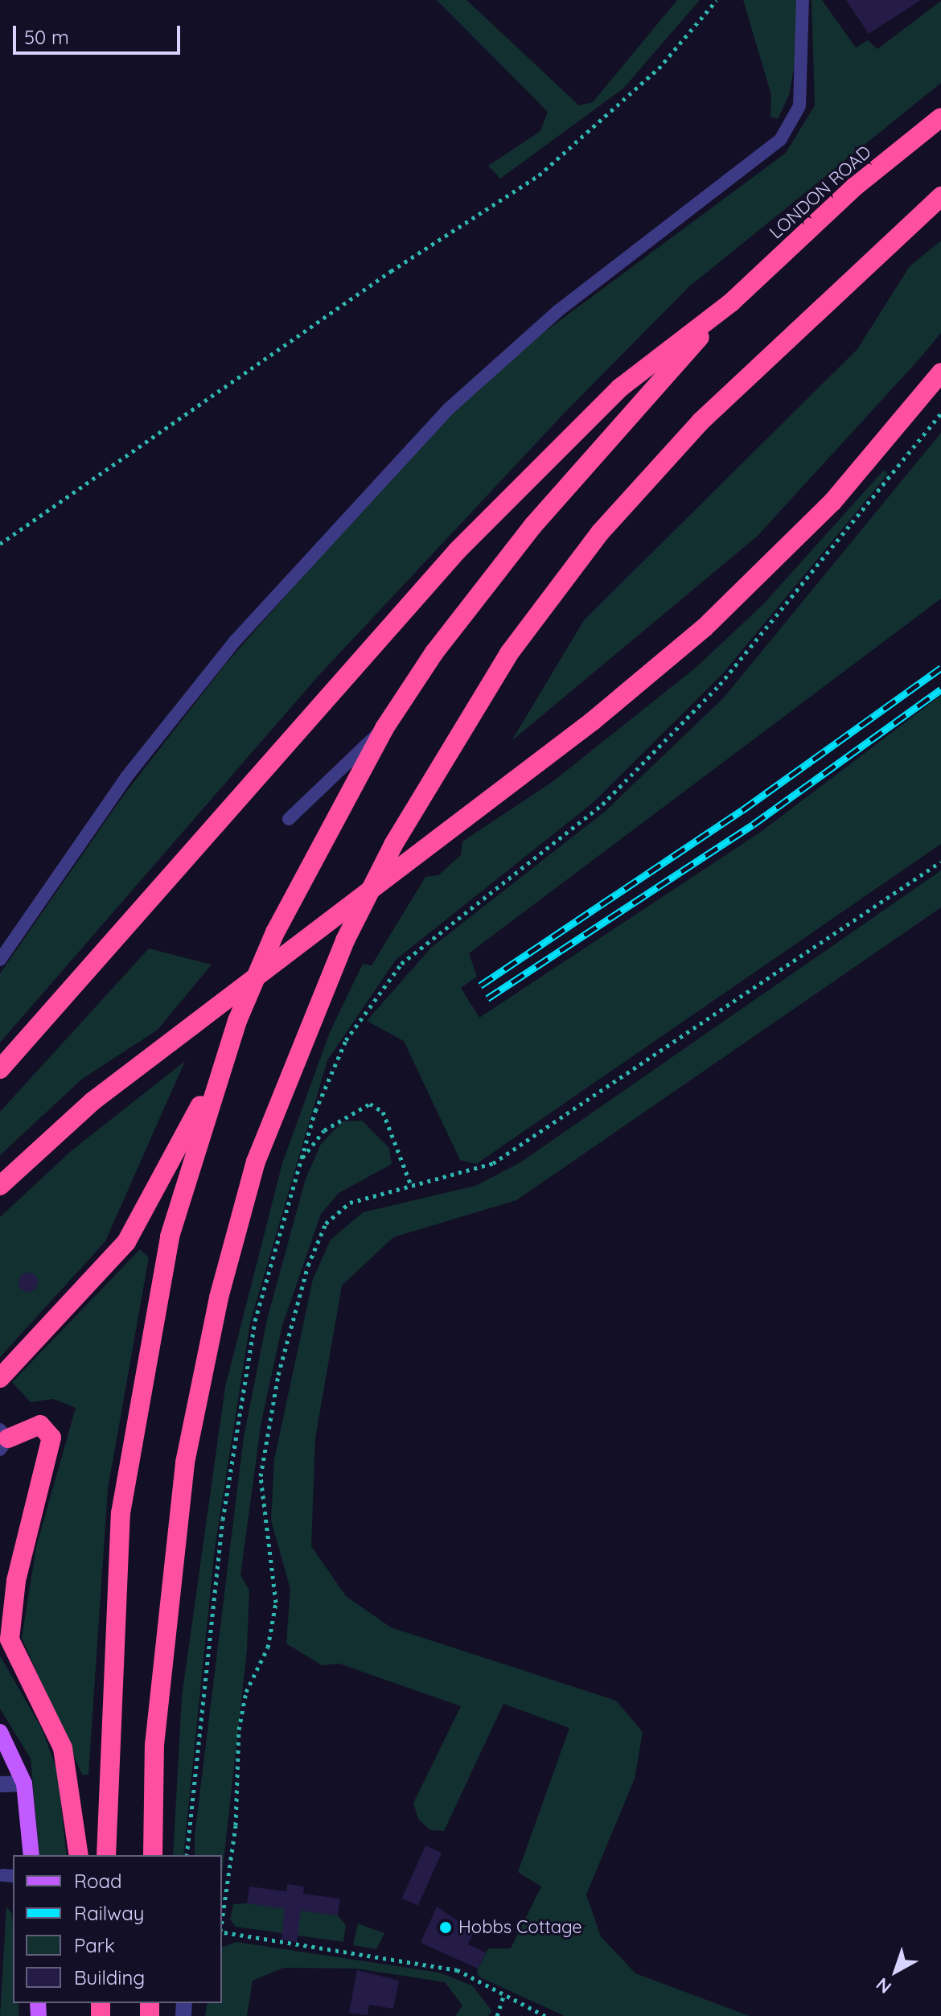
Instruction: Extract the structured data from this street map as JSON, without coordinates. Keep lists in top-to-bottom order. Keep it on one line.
{"streets":{"highway":["LONDON ROAD"]},"places":["Hobbs Cottage"],"legend":["Road","Railway","Park","Building"],"scale_bar":"50 m","north":"bottom left"}
